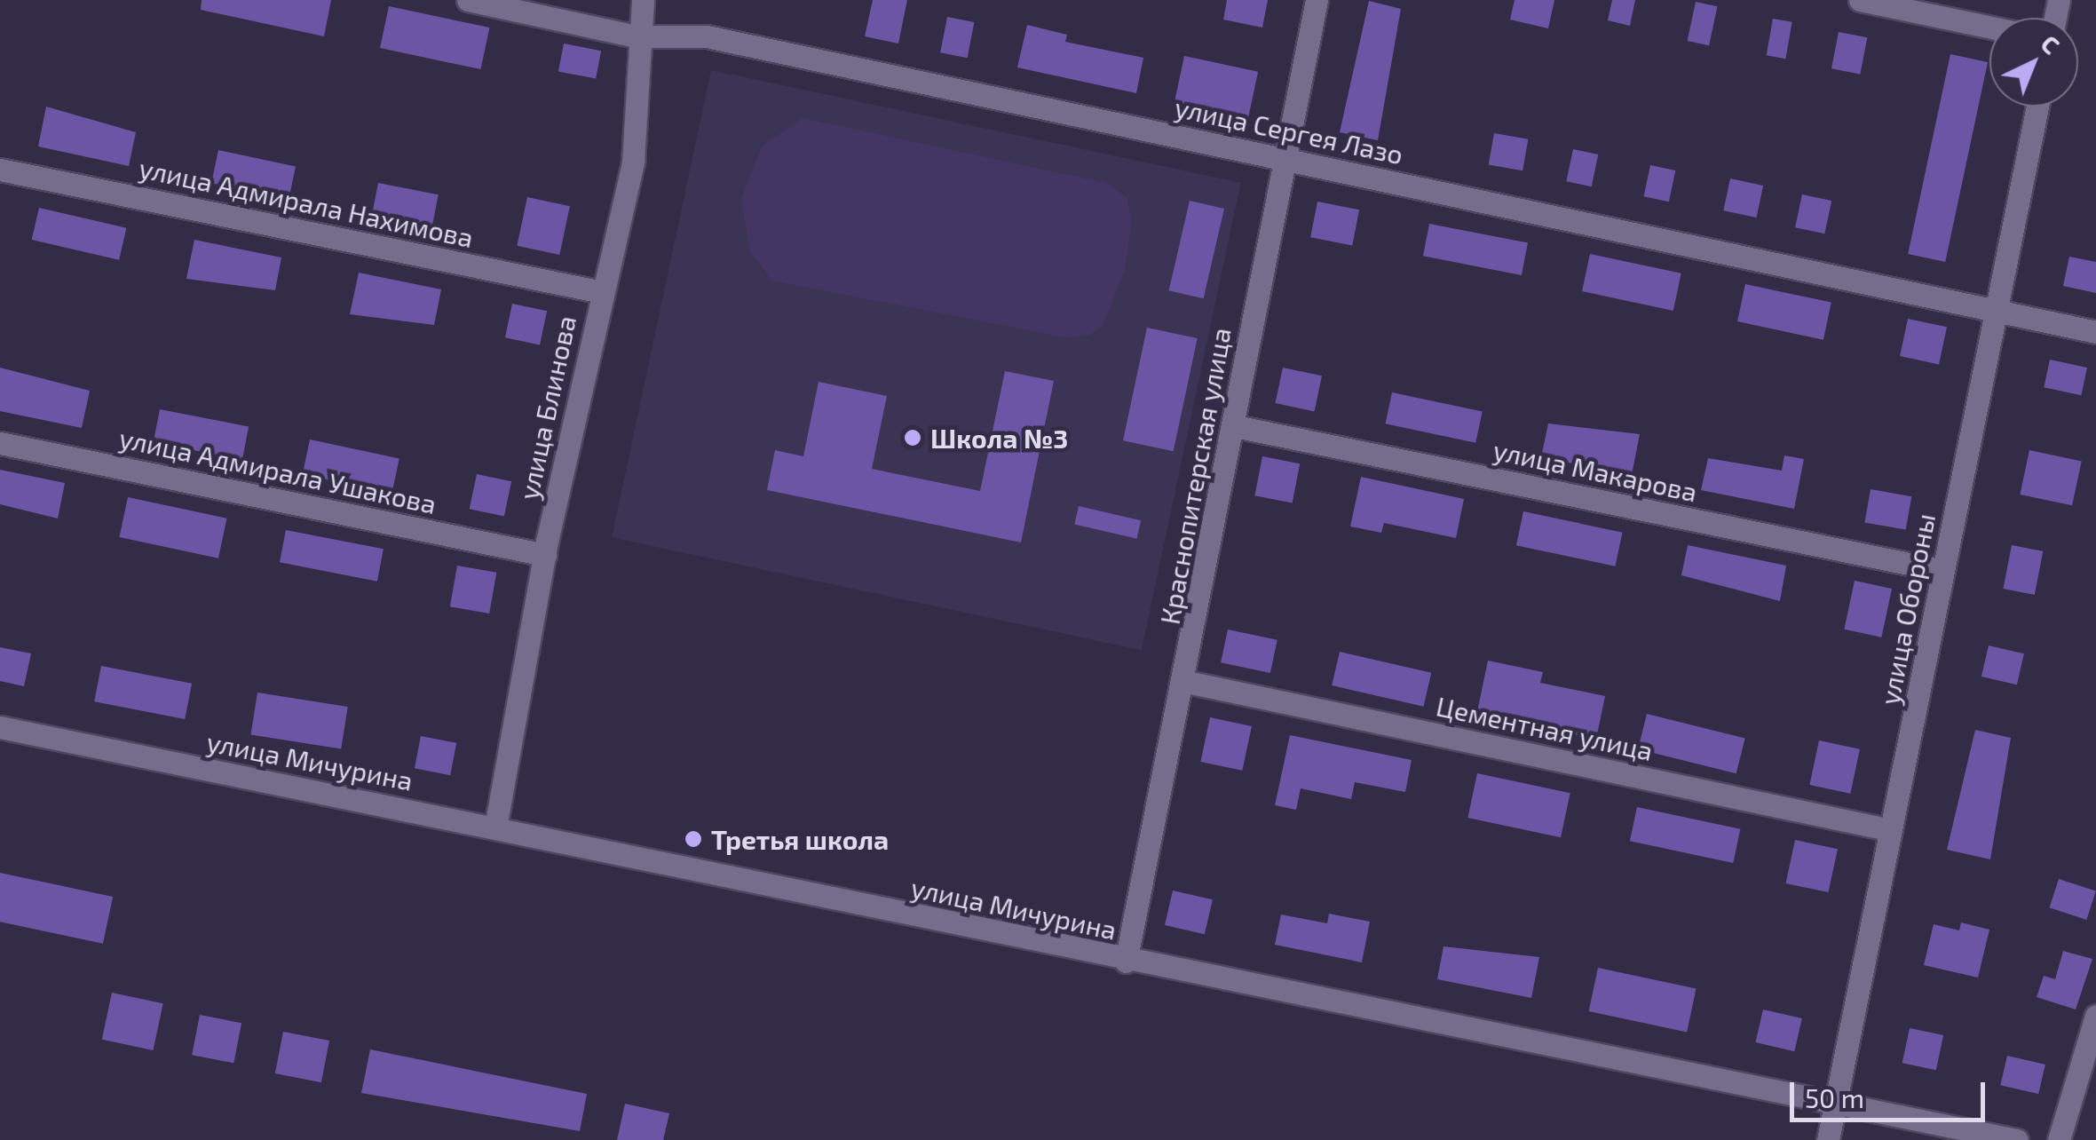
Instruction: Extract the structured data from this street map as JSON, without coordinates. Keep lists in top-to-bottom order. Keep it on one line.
{"streets":{"street":["улица Сергея Лазо","улица Адмирала Нахимова","улица Блинова","улица Адмирала Ушакова","улица Макарова","Краснопитерская улица","улица Обороны","Цементная улица","улица Мичурина"]},"crossings":[["улица Сергея Лазо","улица Блинова"],["улица Сергея Лазо","Краснопитерская улица"],["улица Сергея Лазо","улица Обороны"],["улица Адмирала Нахимова","улица Блинова"],["улица Блинова","улица Адмирала Ушакова"],["улица Блинова","улица Мичурина"],["улица Макарова","Краснопитерская улица"],["улица Макарова","улица Обороны"],["Краснопитерская улица","Цементная улица"],["Краснопитерская улица","улица Мичурина"],["улица Обороны","Цементная улица"],["улица Обороны","улица Мичурина"]],"places":["Школа №3","Третья школа"],"scale_bar":"50 m","north":"top right"}
